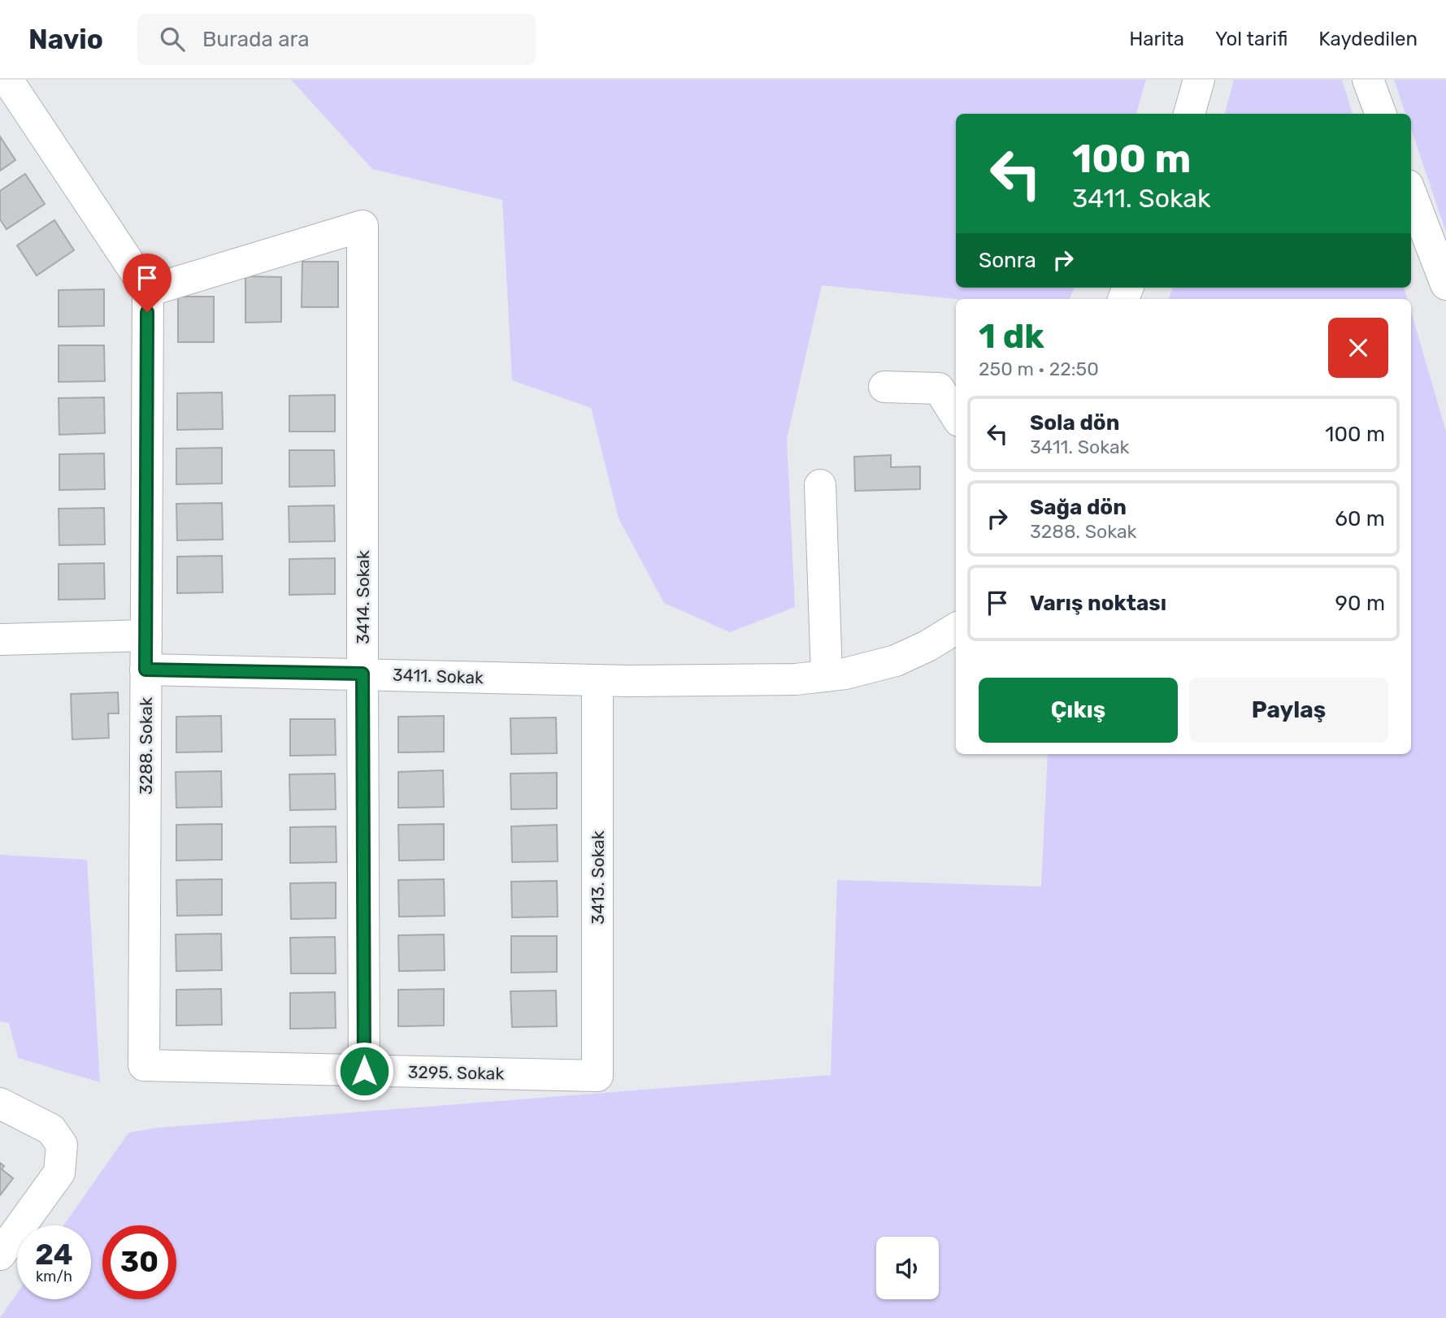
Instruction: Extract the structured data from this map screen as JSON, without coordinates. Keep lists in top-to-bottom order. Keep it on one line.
{"streets":{"street":["3414. Sokak","3411. Sokak","3288. Sokak","3413. Sokak","3295. Sokak"]},"crossings":[["3414. Sokak","3411. Sokak"],["3414. Sokak","3288. Sokak"],["3414. Sokak","3295. Sokak"],["3411. Sokak","3288. Sokak"],["3411. Sokak","3413. Sokak"],["3288. Sokak","3295. Sokak"],["3413. Sokak","3295. Sokak"]],"page":{"header":"Navio","search":"Burada ara","nav":["Harita","Yol tarifi","Kaydedilen"],"turn":["100 m","3411. Sokak"],"then":"Sonra","heading":["1 dk","250 m · 22:50"],"list":[{"name":"Sola dön","note":"3411. Sokak","value":"100 m"},{"name":"Sağa dön","note":"3288. Sokak","value":"60 m"},{"name":"Varış noktası","value":"90 m"}],"buttons":["Çıkış","Paylaş"],"speed":"24 km/h","limit":"30"}}
